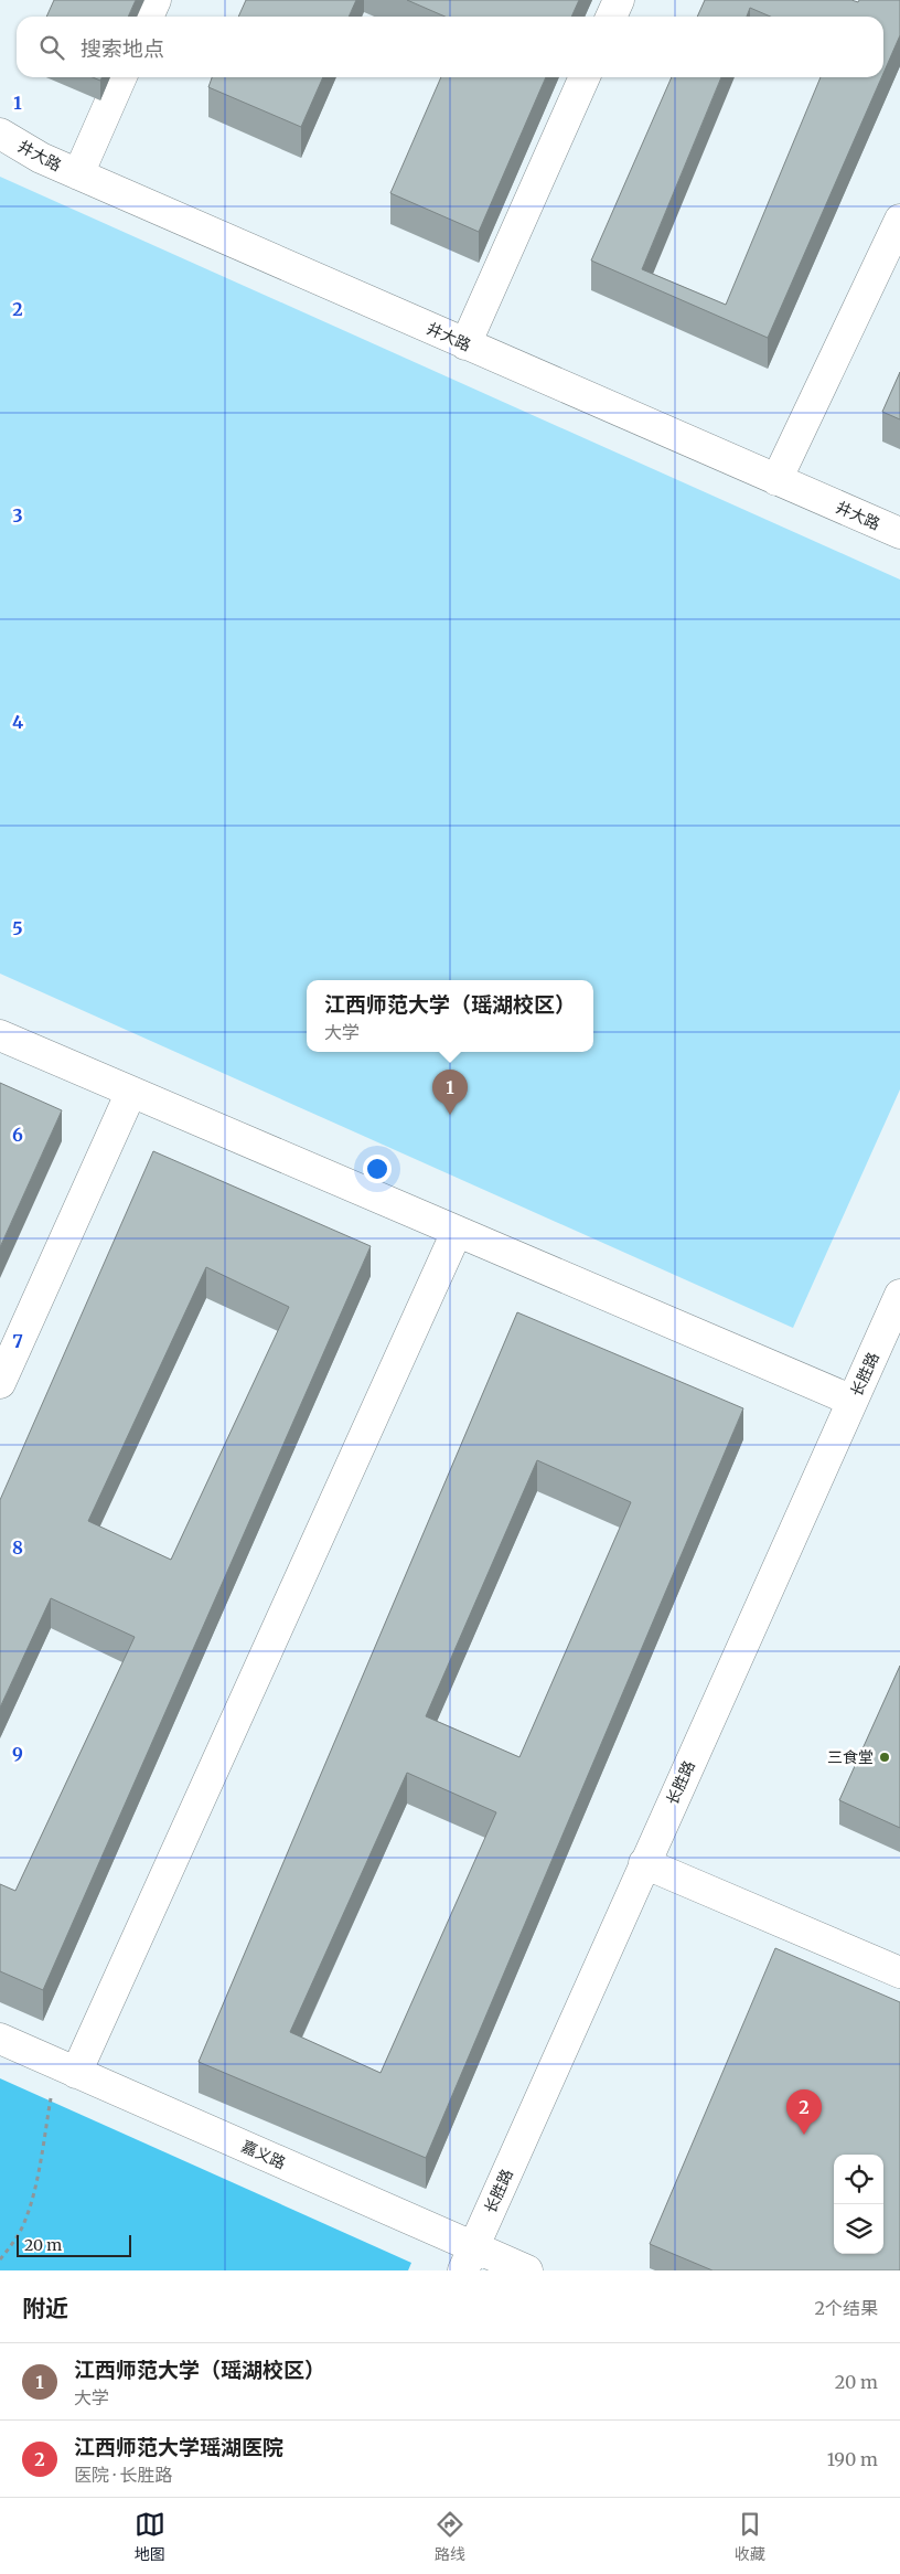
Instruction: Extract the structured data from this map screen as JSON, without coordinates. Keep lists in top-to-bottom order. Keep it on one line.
{"streets":{"street":["井大路","长胜路","嘉义路"]},"crossings":[["长胜路","嘉义路"]],"places":["三食堂"],"scale_bar":"20 m","page":{"search":"搜索地点","popup":["江西师范大学（瑶湖校区）","大学"],"pins":["1","2"],"scale":"20 m","heading":["附近","2个结果"],"list":[{"mark":"1","name":"江西师范大学（瑶湖校区）","note":"大学","value":"20 m"},{"mark":"2","name":"江西师范大学瑶湖医院","note":"医院 · 长胜路","value":"190 m"}],"nav":["地图","路线","收藏"]},"grid":{"rows":["1","2","3","4","5","6","7","8","9"]}}
